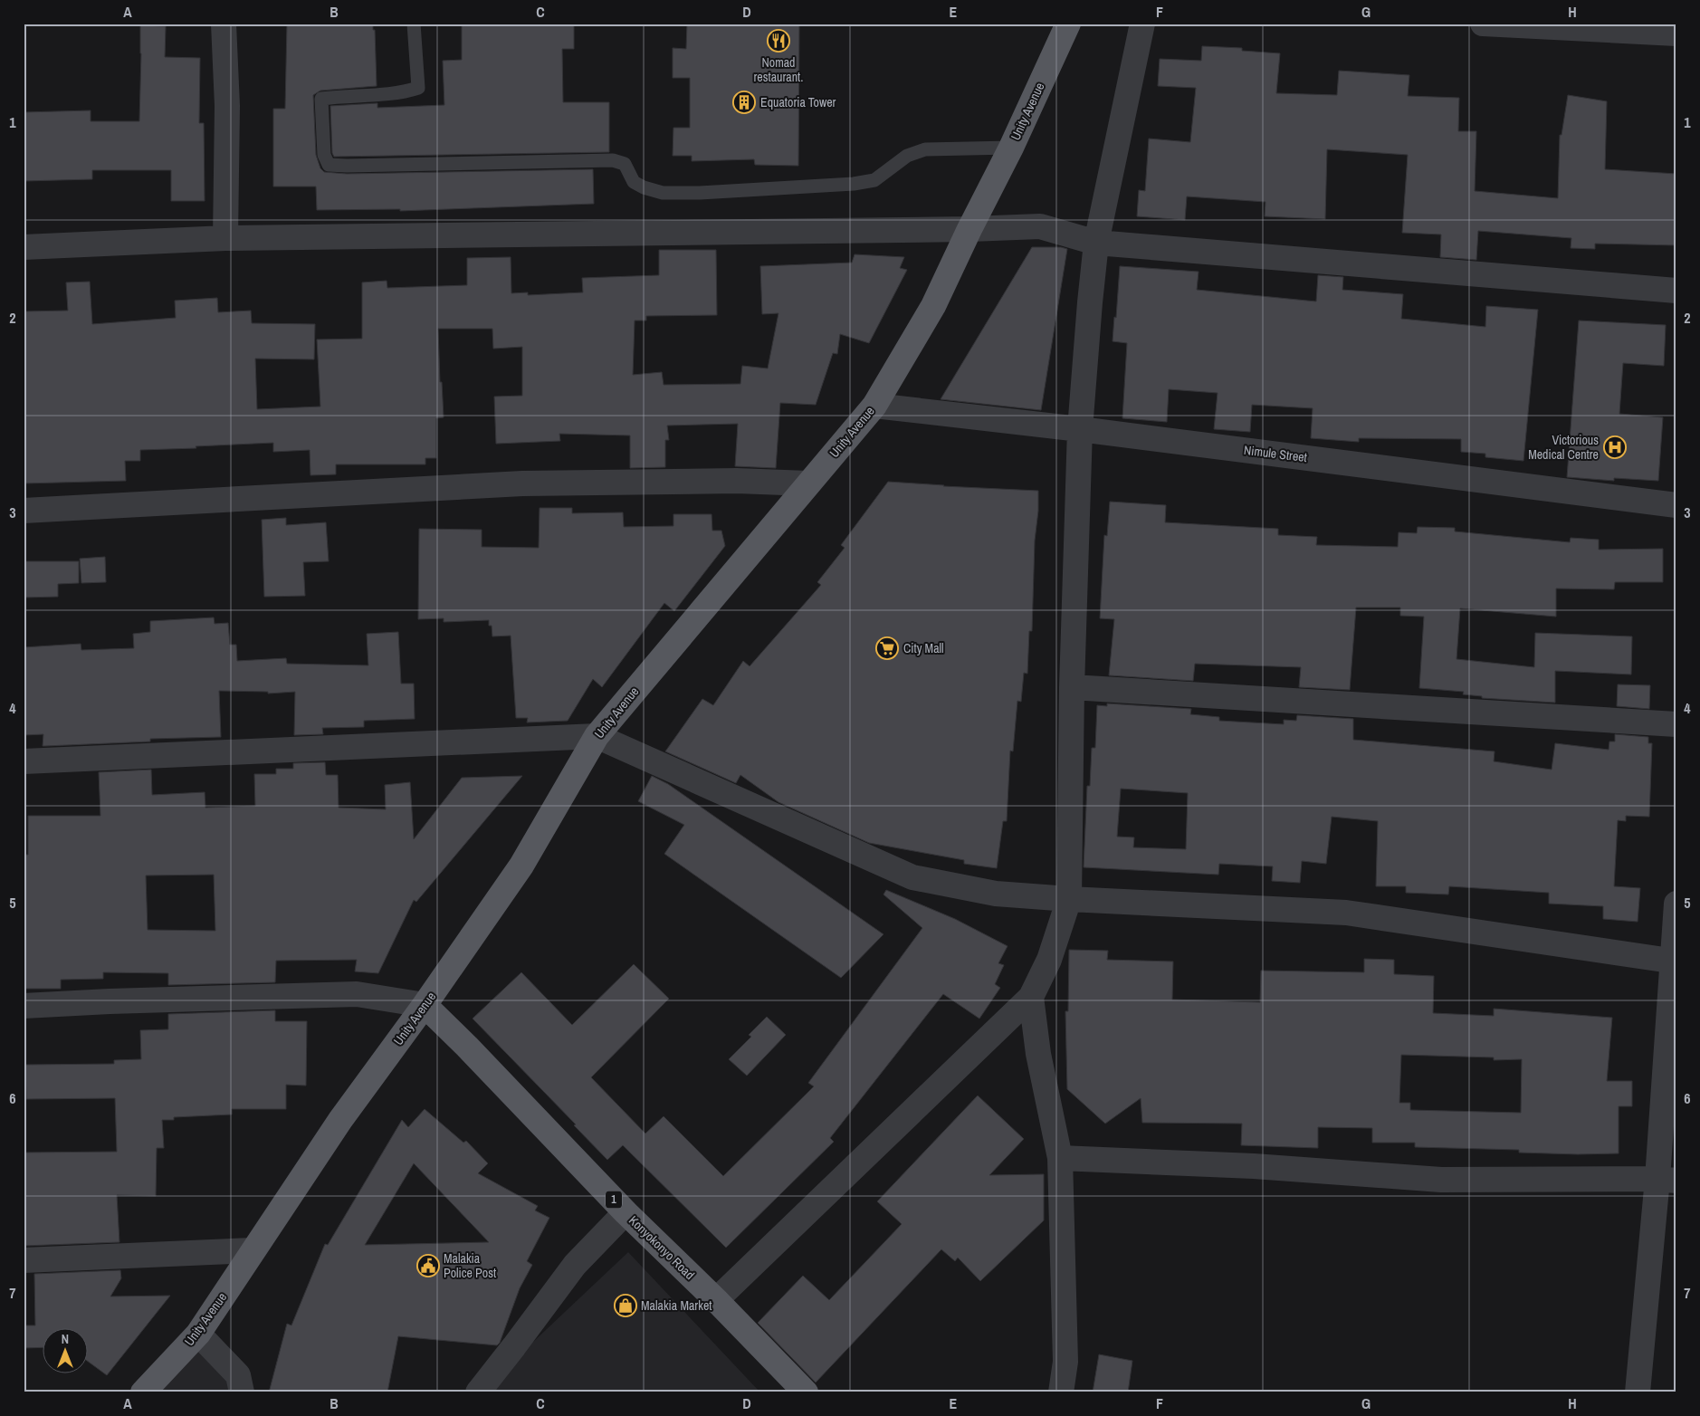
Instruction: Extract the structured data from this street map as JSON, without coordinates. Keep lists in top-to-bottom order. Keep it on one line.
{"streets":{"main road":["Unity Avenue","1","Konyokonyo Road"],"street":["Nimule Street"]},"crossings":[["Unity Avenue","Nimule Street"],["Unity Avenue","Konyokonyo Road"]],"places":{"restaurant":["Nomad restaurant."],"building":["Equatoria Tower"],"hospital":["Victorious Medical Centre"],"supermarket":["City Mall"],"public building":["Malakia Police Post"],"shop":["Malakia Market"]},"north":"top","grid":{"columns":["A","B","C","D","E","F","G","H"],"rows":["1","2","3","4","5","6","7"]}}
